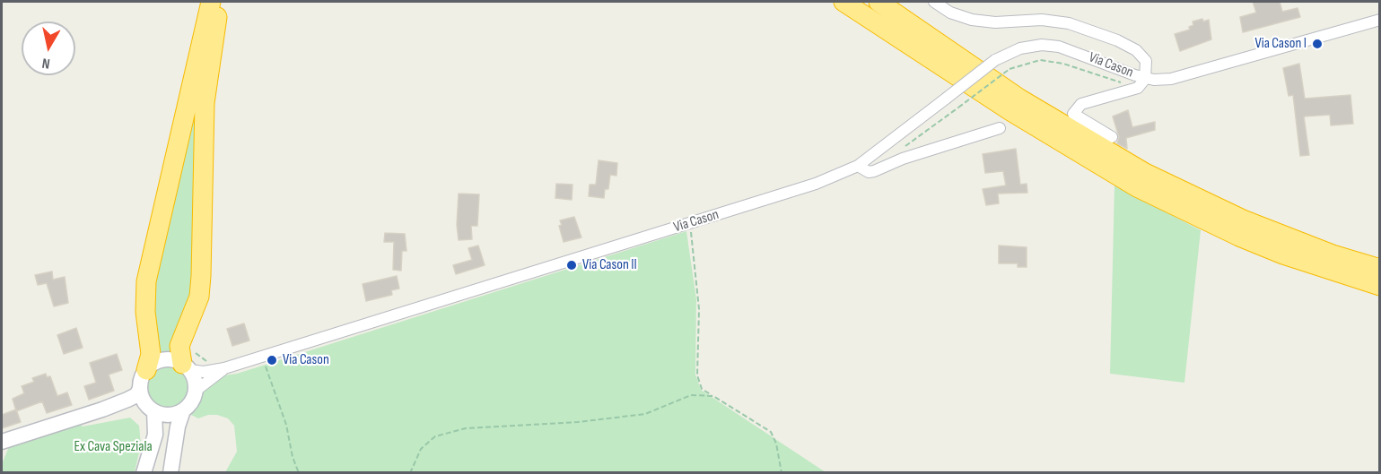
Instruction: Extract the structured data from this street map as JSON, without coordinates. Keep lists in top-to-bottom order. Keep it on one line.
{"streets":{"street":["Via Cason"]},"parks":["Ex Cava Speziala"],"places":["Via Cason I","Via Cason II","Via Cason"],"north":"bottom"}
